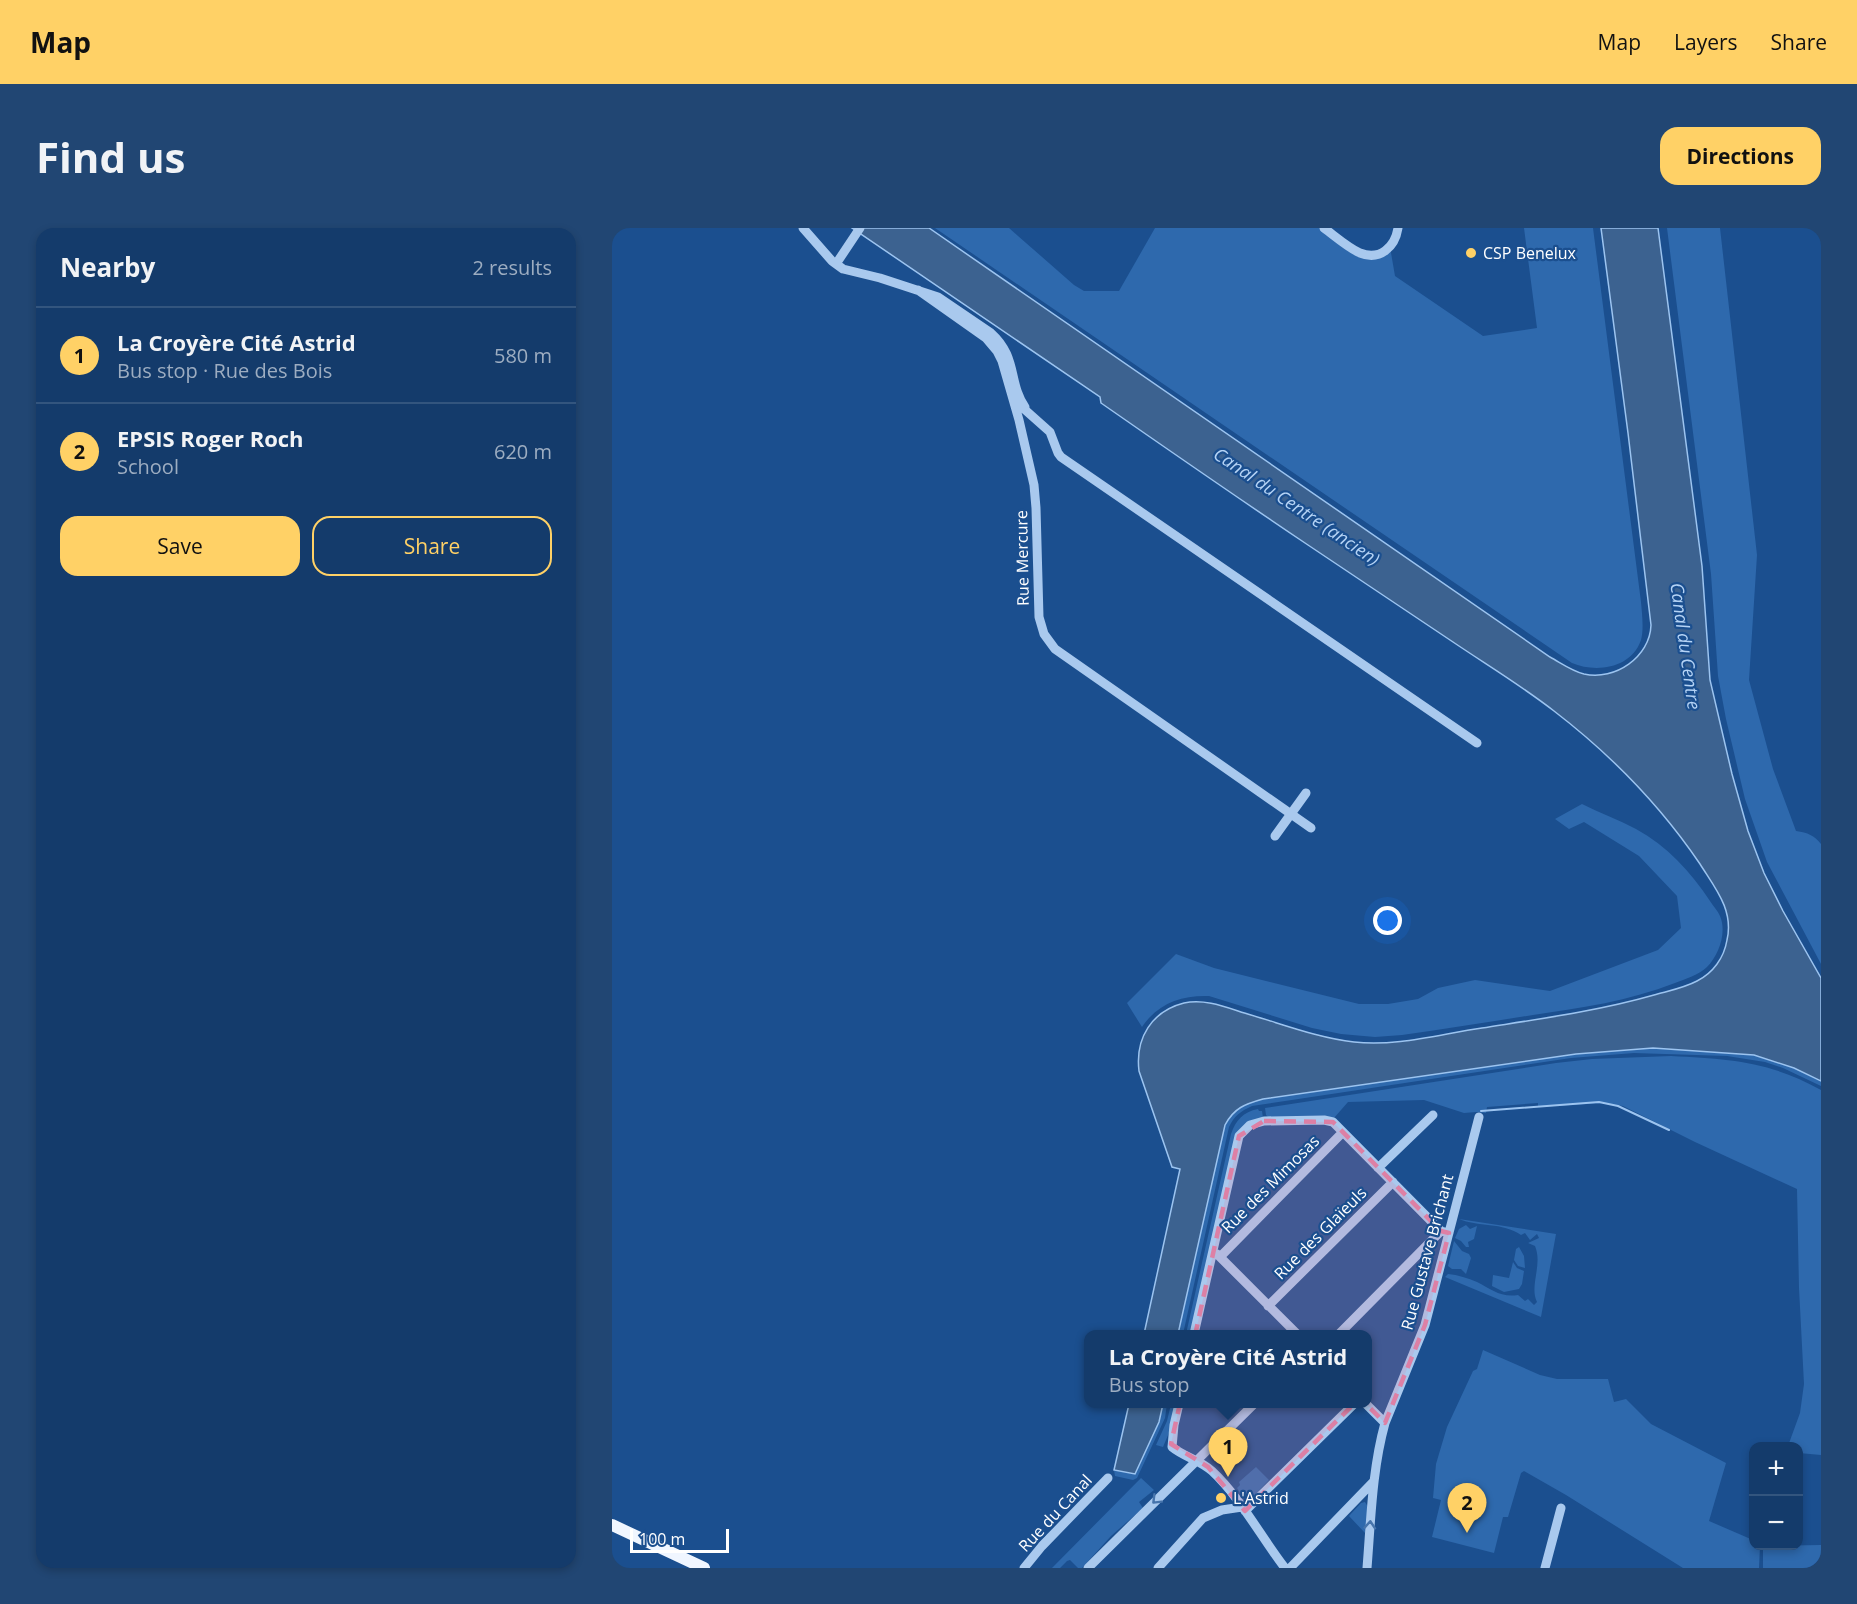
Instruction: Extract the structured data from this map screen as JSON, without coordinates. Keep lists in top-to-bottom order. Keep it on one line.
{"streets":{"street":["Rue Mercure","Rue des Mimosas","Rue des Glaïeuls","Rue Gustave Brichant","Rue du Canal"]},"water":["Canal du Centre (ancien)","Canal du Centre"],"places":["CSP Benelux","L'Astrid"],"scale_bar":"100 m","page":{"header":"Map","nav":["Map","Layers","Share"],"buttons":["Directions",["Save","Share"]],"title":"Find us","heading":["Nearby","2 results"],"list":[{"mark":"1","name":"La Croyère Cité Astrid","note":"Bus stop · Rue des Bois","value":"580 m"},{"mark":"2","name":"EPSIS Roger Roch","note":"School","value":"620 m"}],"popup":["La Croyère Cité Astrid","Bus stop"],"pins":["1","2"],"map_buttons":["+","−"],"scale":"100 m"}}
